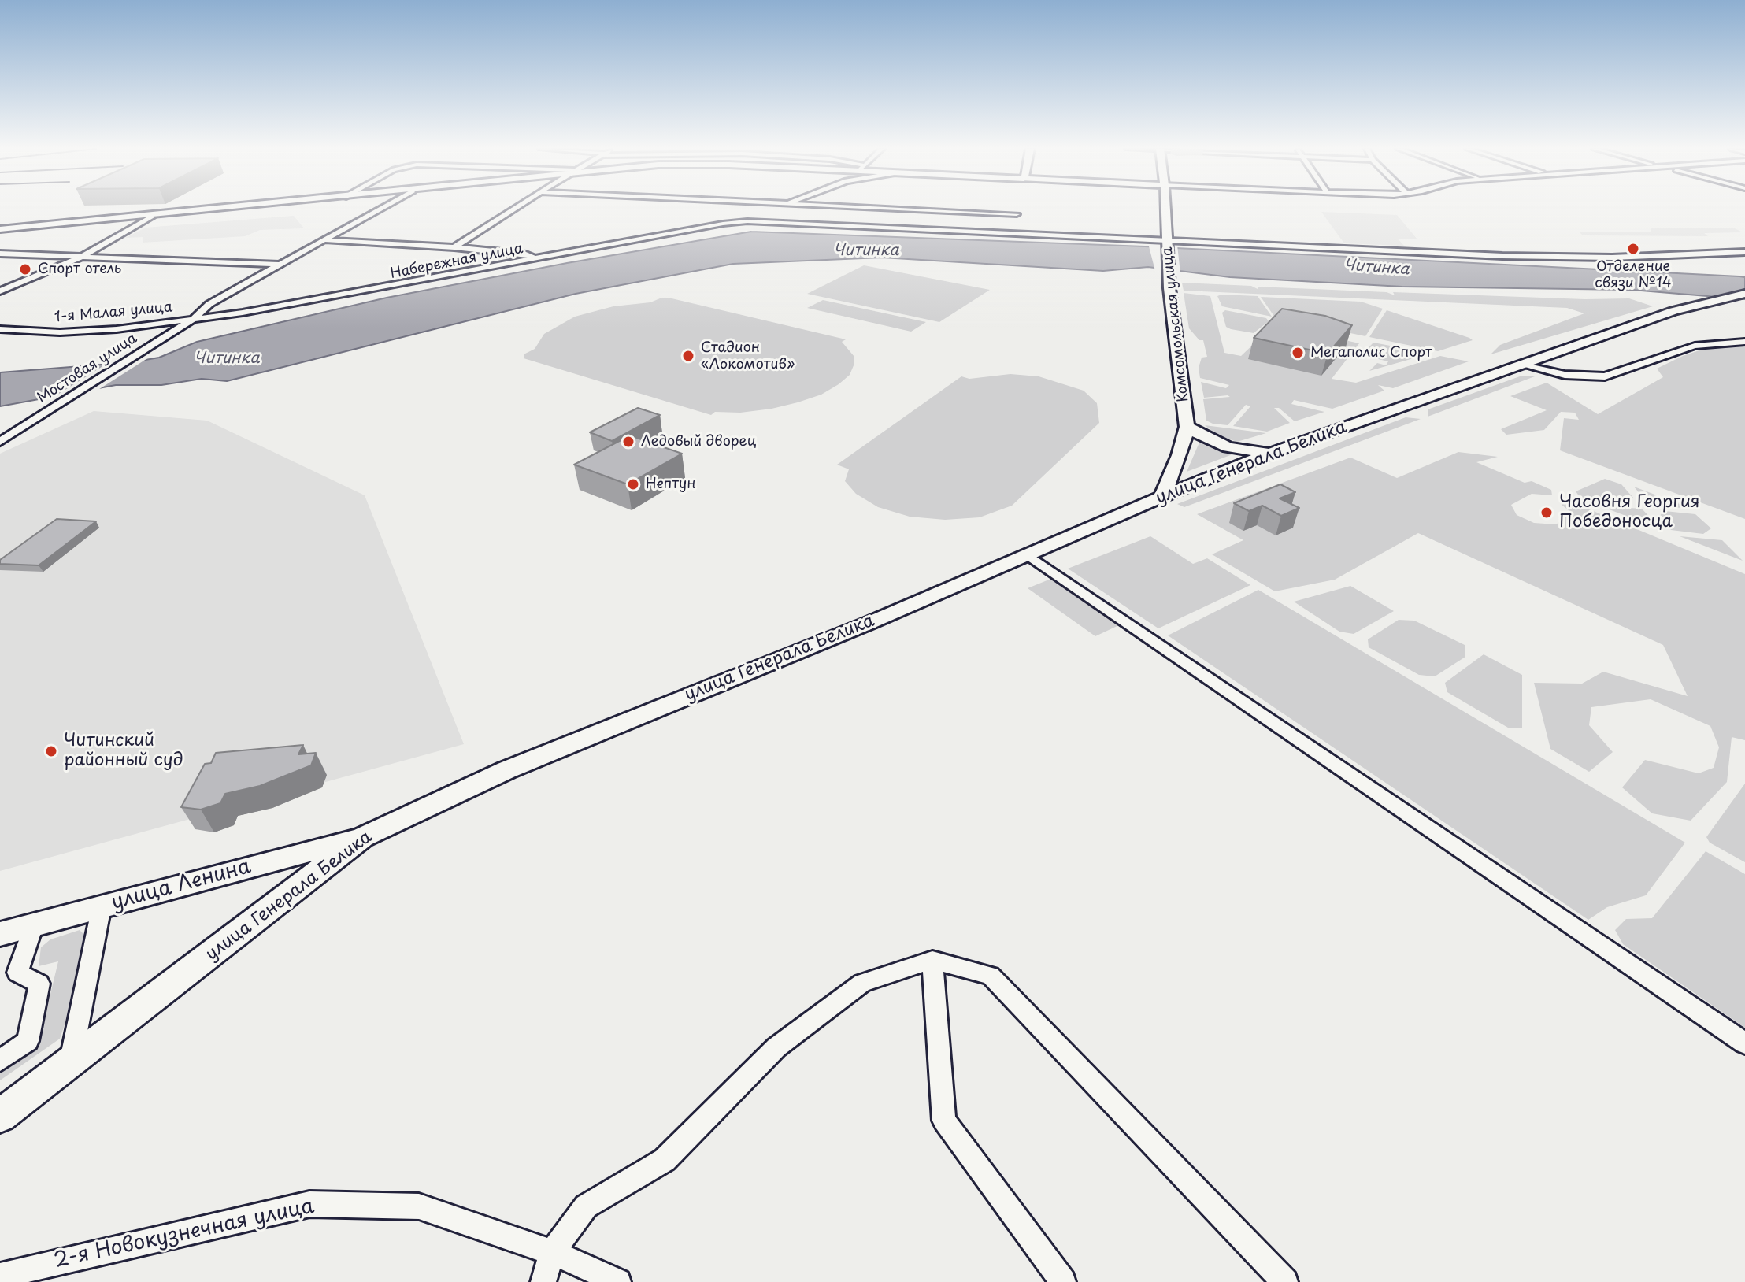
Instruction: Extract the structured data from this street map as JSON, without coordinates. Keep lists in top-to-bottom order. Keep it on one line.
{"streets":{"main road":["Комсомольская улица","улица Генерала Белика","улица Ленина"],"street":["Набережная улица","1-я Малая улица","Мостовая улица","2-я Новокузнечная улица"]},"crossings":[["Набережная улица","1-я Малая улица"],["Набережная улица","Комсомольская улица"],["Набережная улица","Мостовая улица"],["1-я Малая улица","Мостовая улица"],["Комсомольская улица","улица Генерала Белика"],["улица Генерала Белика","улица Ленина"]],"water":["Читинка"],"places":["Отделение связи №14","Спорт отель","Мегаполис Спорт","Стадион «Локомотив»","Ледовый дворец","Нептун","Часовня Георгия Победоносца","Читинский районный суд"]}
